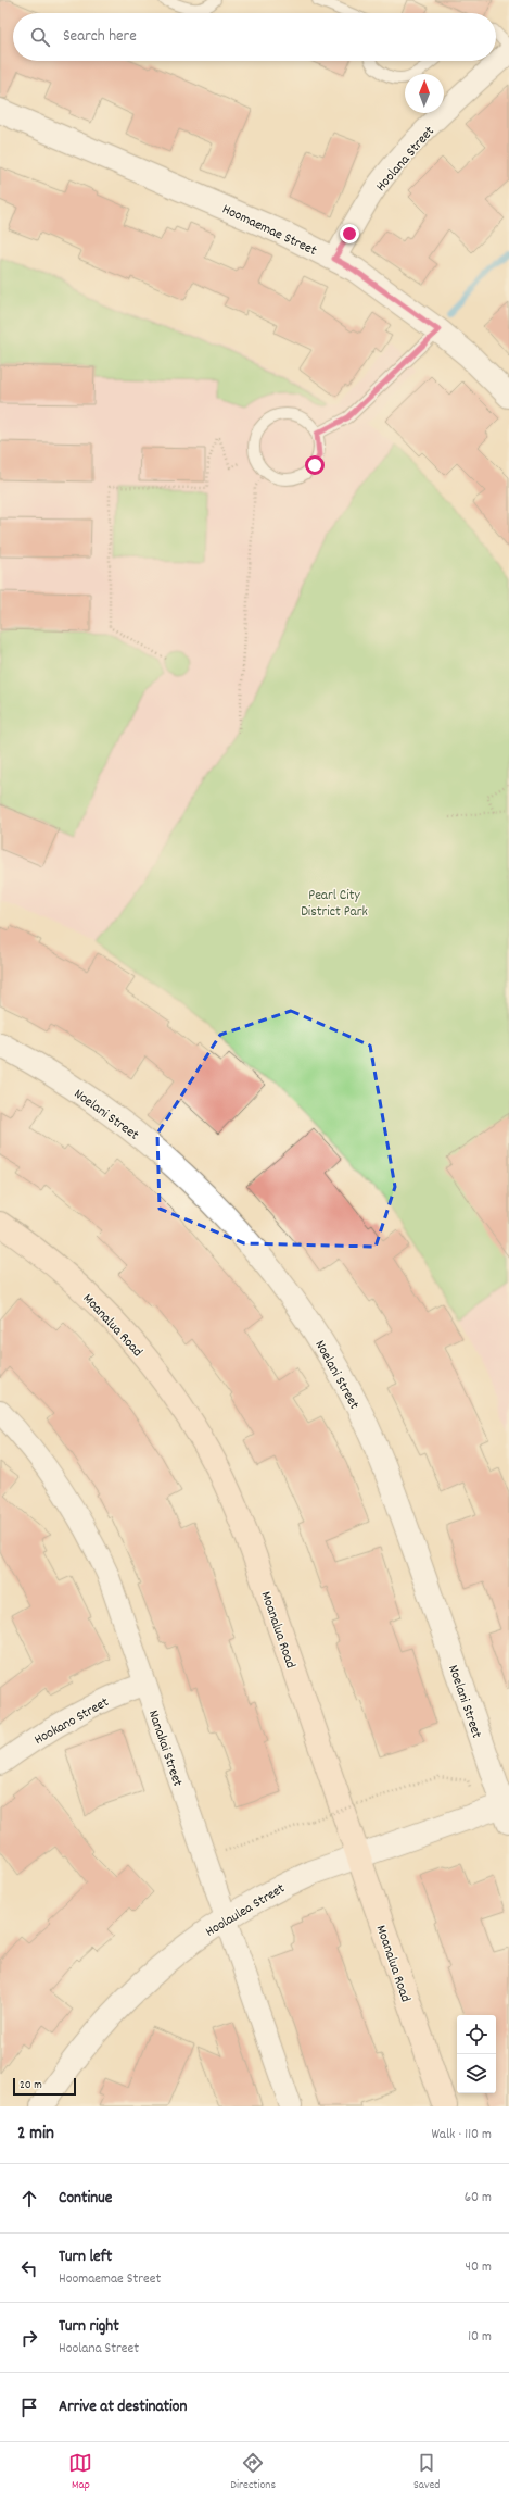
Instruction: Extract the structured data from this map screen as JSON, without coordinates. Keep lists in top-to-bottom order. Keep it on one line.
{"streets":{"main road":["Moanalua Road"],"street":["Hoolana Street","Hoomaemae Street","Noelani Street","Hookano Street","Nanakai Street","Hoolaulea Street"]},"crossings":[["Hoolana Street","Hoomaemae Street"],["Noelani Street","Hoolaulea Street"],["Moanalua Road","Hoolaulea Street"],["Hookano Street","Nanakai Street"],["Nanakai Street","Hoolaulea Street"]],"parks":["Pearl City District Park"],"scale_bar":"20 m","north":"top","page":{"search":"Search here","scale":"20 m","heading":["2 min","Walk · 110 m"],"list":[["Continue","60 m"],["Turn left","Hoomaemae Street","40 m"],["Turn right","Hoolana Street","10 m"],"Arrive at destination"],"nav":["Map","Directions","Saved"]}}
